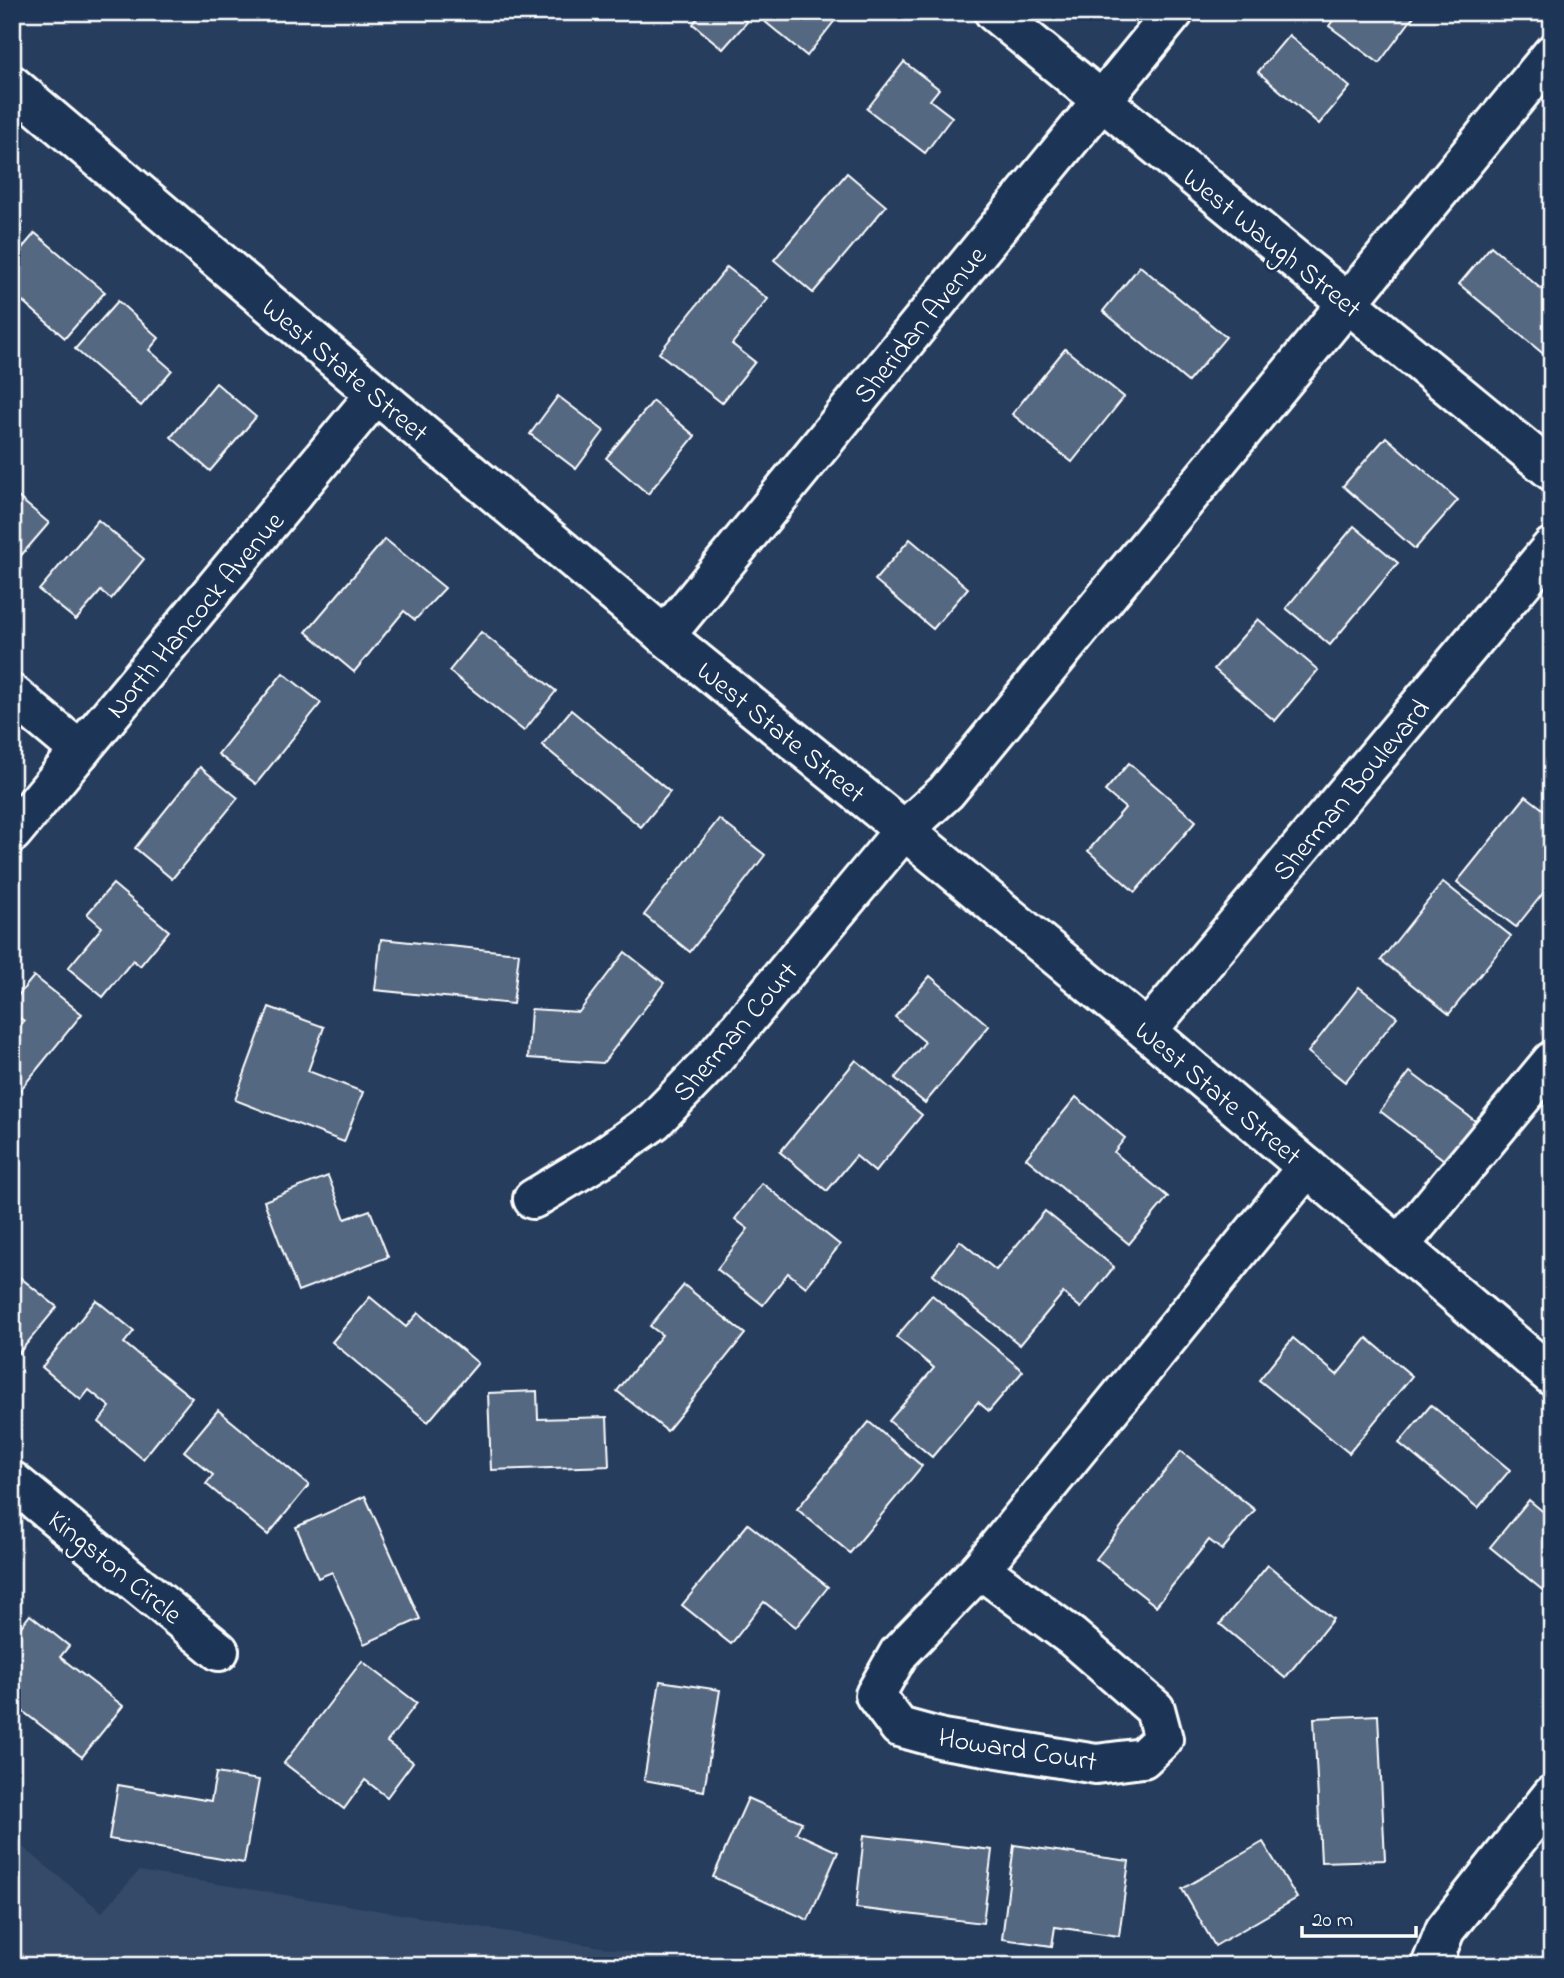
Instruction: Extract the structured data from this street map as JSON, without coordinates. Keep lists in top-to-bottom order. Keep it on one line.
{"streets":{"street":["West Waugh Street","Sheridan Avenue","West State Street","North Hancock Avenue","Sherman Boulevard","Sherman Court","Kingston Circle","Howard Court"]},"crossings":[["West Waugh Street","Sheridan Avenue"],["West Waugh Street","Sherman Court"],["Sheridan Avenue","West State Street"],["West State Street","North Hancock Avenue"],["West State Street","Sherman Boulevard"],["West State Street","Sherman Court"],["West State Street","Howard Court"]],"scale_bar":"20 m"}
